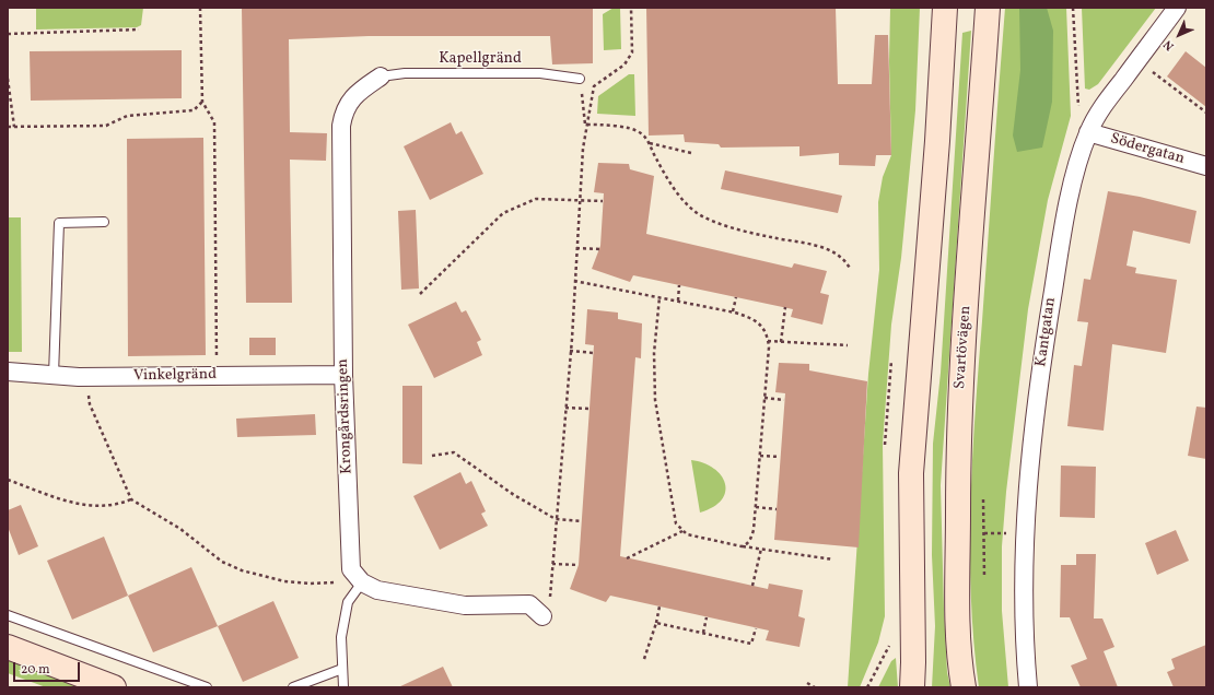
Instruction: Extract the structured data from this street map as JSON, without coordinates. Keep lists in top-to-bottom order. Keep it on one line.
{"streets":{"main road":["Svartövägen"],"street":["Södergatan","Kantgatan","Vinkelgränd","Krongårdsringen"],"lane":["Kapellgränd"]},"crossings":[["Kapellgränd","Krongårdsringen"],["Södergatan","Kantgatan"],["Vinkelgränd","Krongårdsringen"]],"scale_bar":"20 m","north":"bottom left"}
